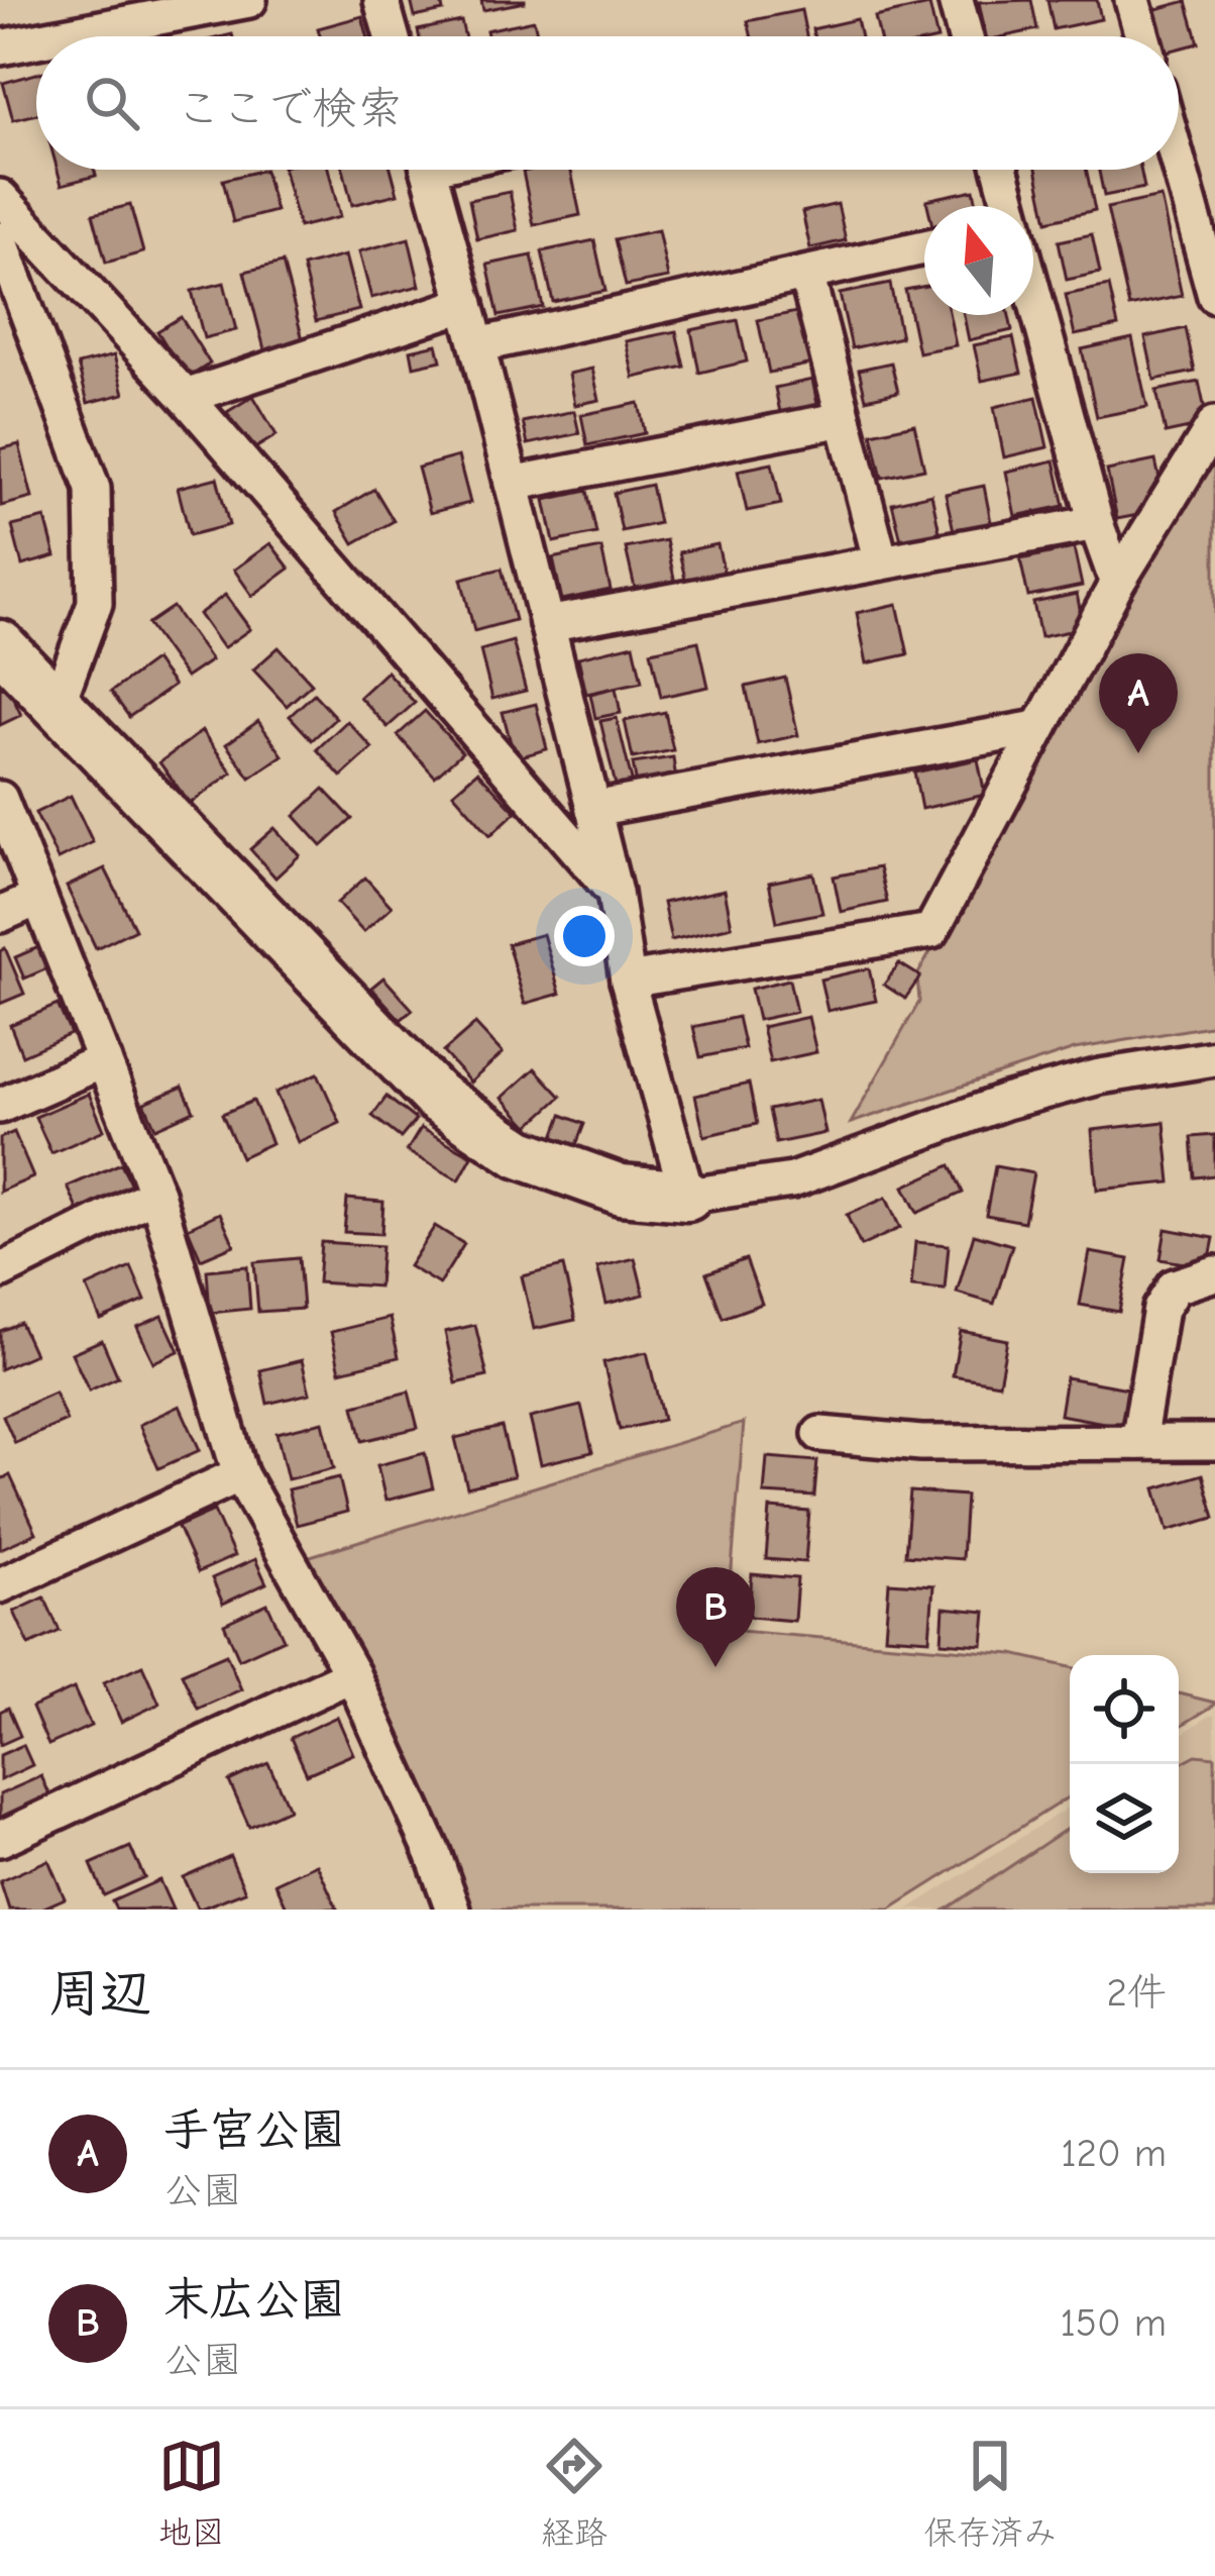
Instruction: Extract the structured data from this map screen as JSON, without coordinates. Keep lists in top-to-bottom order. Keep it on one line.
{"north":"top","page":{"search":"ここで検索","pins":["A","B"],"heading":["周辺","2件"],"list":[{"mark":"A","name":"手宮公園","note":"公園","value":"120 m"},{"mark":"B","name":"末広公園","note":"公園","value":"150 m"}],"nav":["地図","経路","保存済み"]}}
